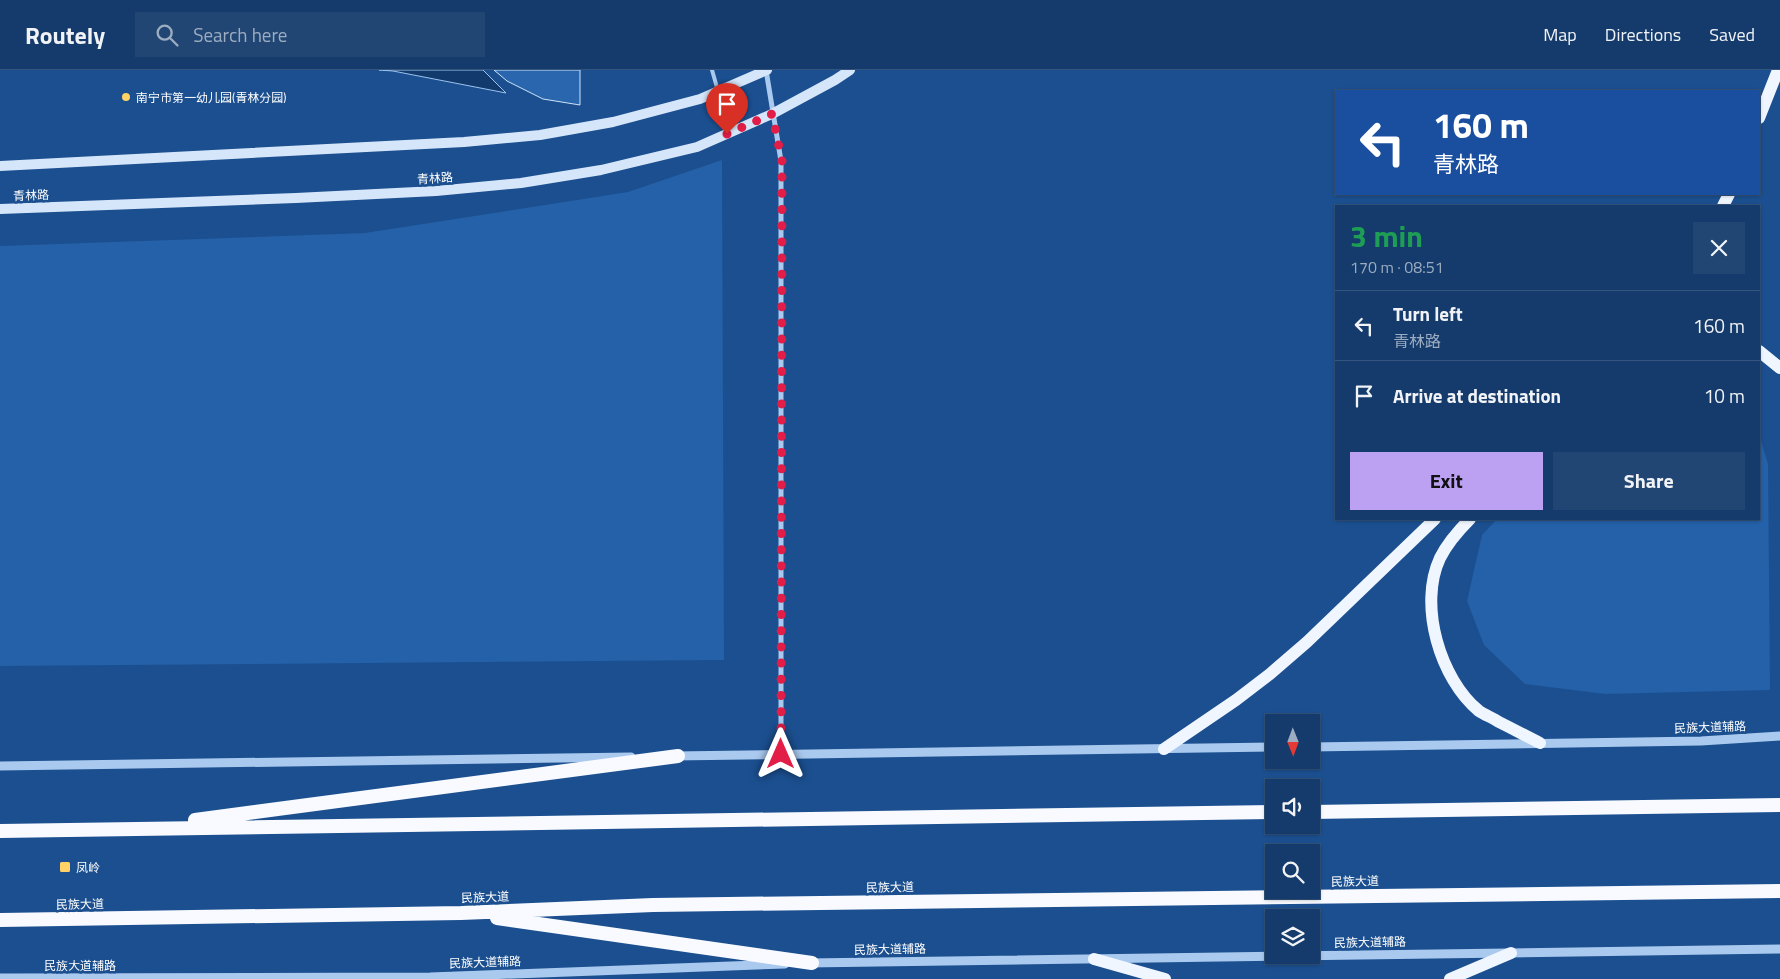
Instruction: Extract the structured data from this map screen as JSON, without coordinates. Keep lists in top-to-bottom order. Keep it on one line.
{"streets":{"highway":["民族大道"],"main road":["青林路"],"street":["民族大道辅路"]},"places":{"other":["南宁市第一幼儿园(青林分园)"],"transit":["凤岭"]},"north":"bottom","page":{"header":"Routely","search":"Search here","nav":["Map","Directions","Saved"],"turn":["160 m","青林路"],"heading":["3 min","170 m · 08:51"],"list":[{"name":"Turn left","note":"青林路","value":"160 m"},{"name":"Arrive at destination","value":"10 m"}],"buttons":["Exit","Share"]}}
